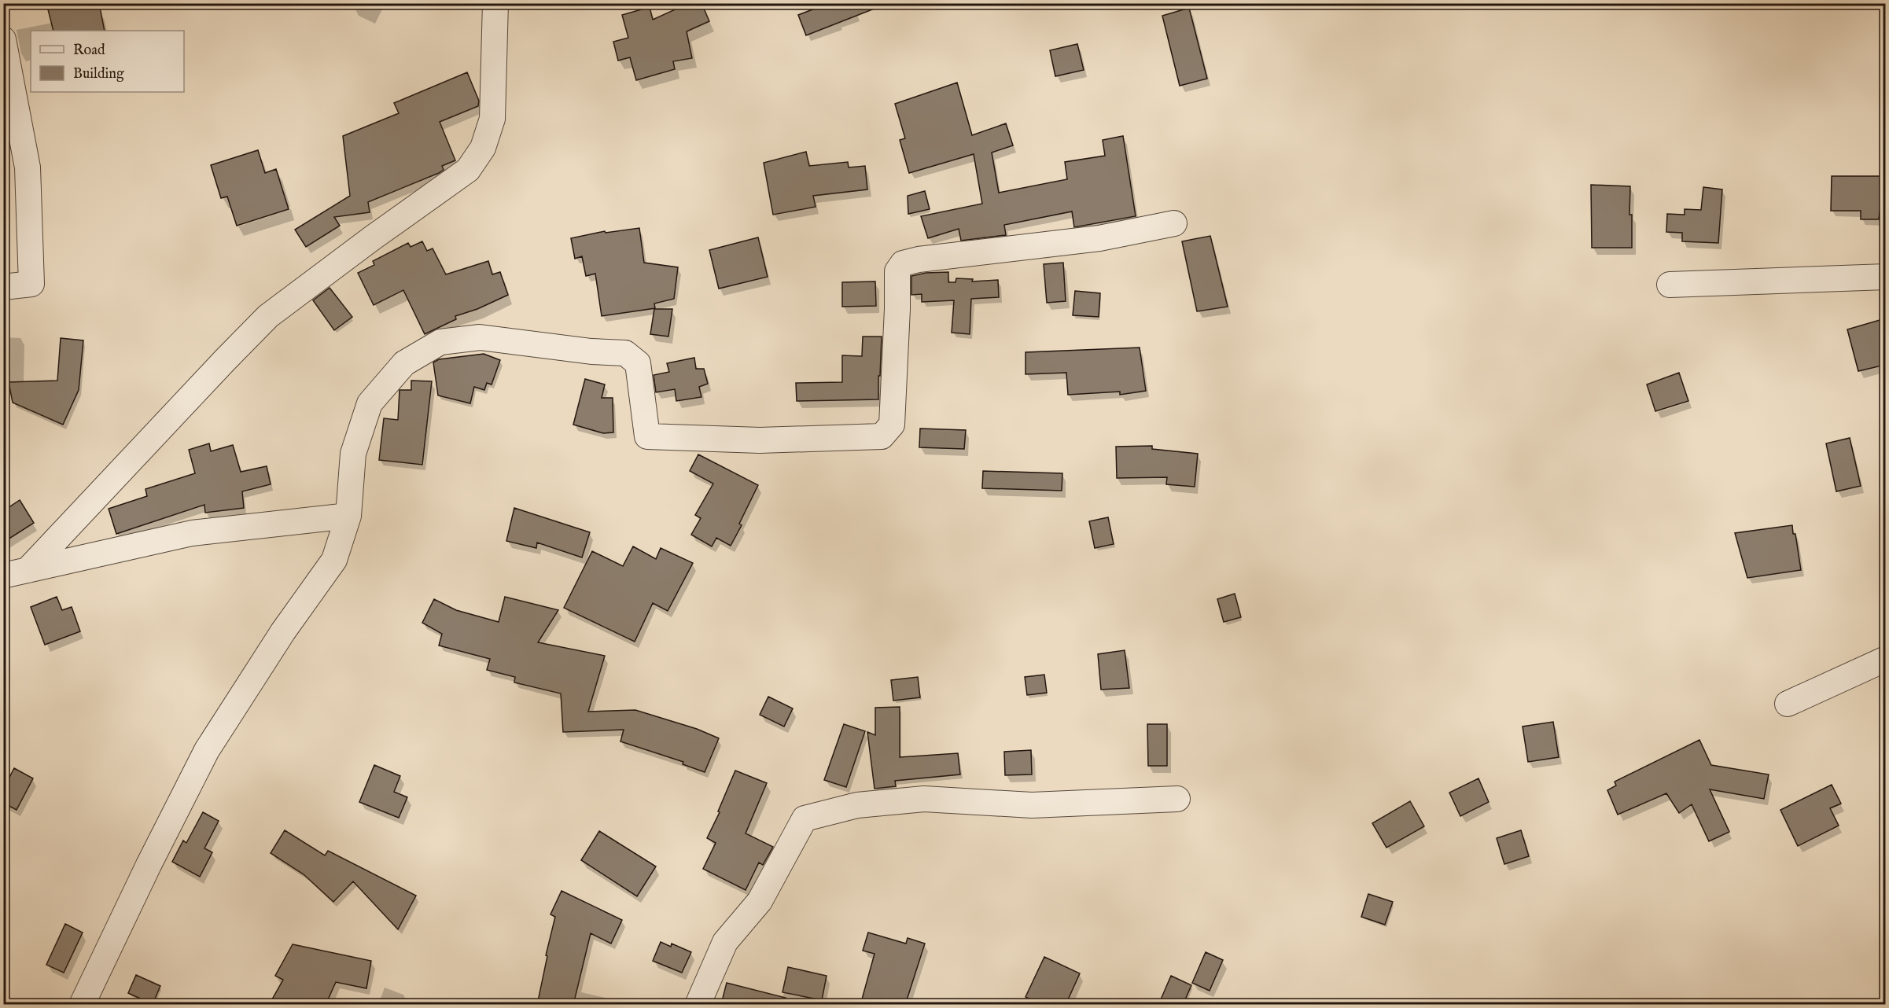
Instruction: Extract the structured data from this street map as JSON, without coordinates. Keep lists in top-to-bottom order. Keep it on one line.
{"legend":["Road","Building"]}
